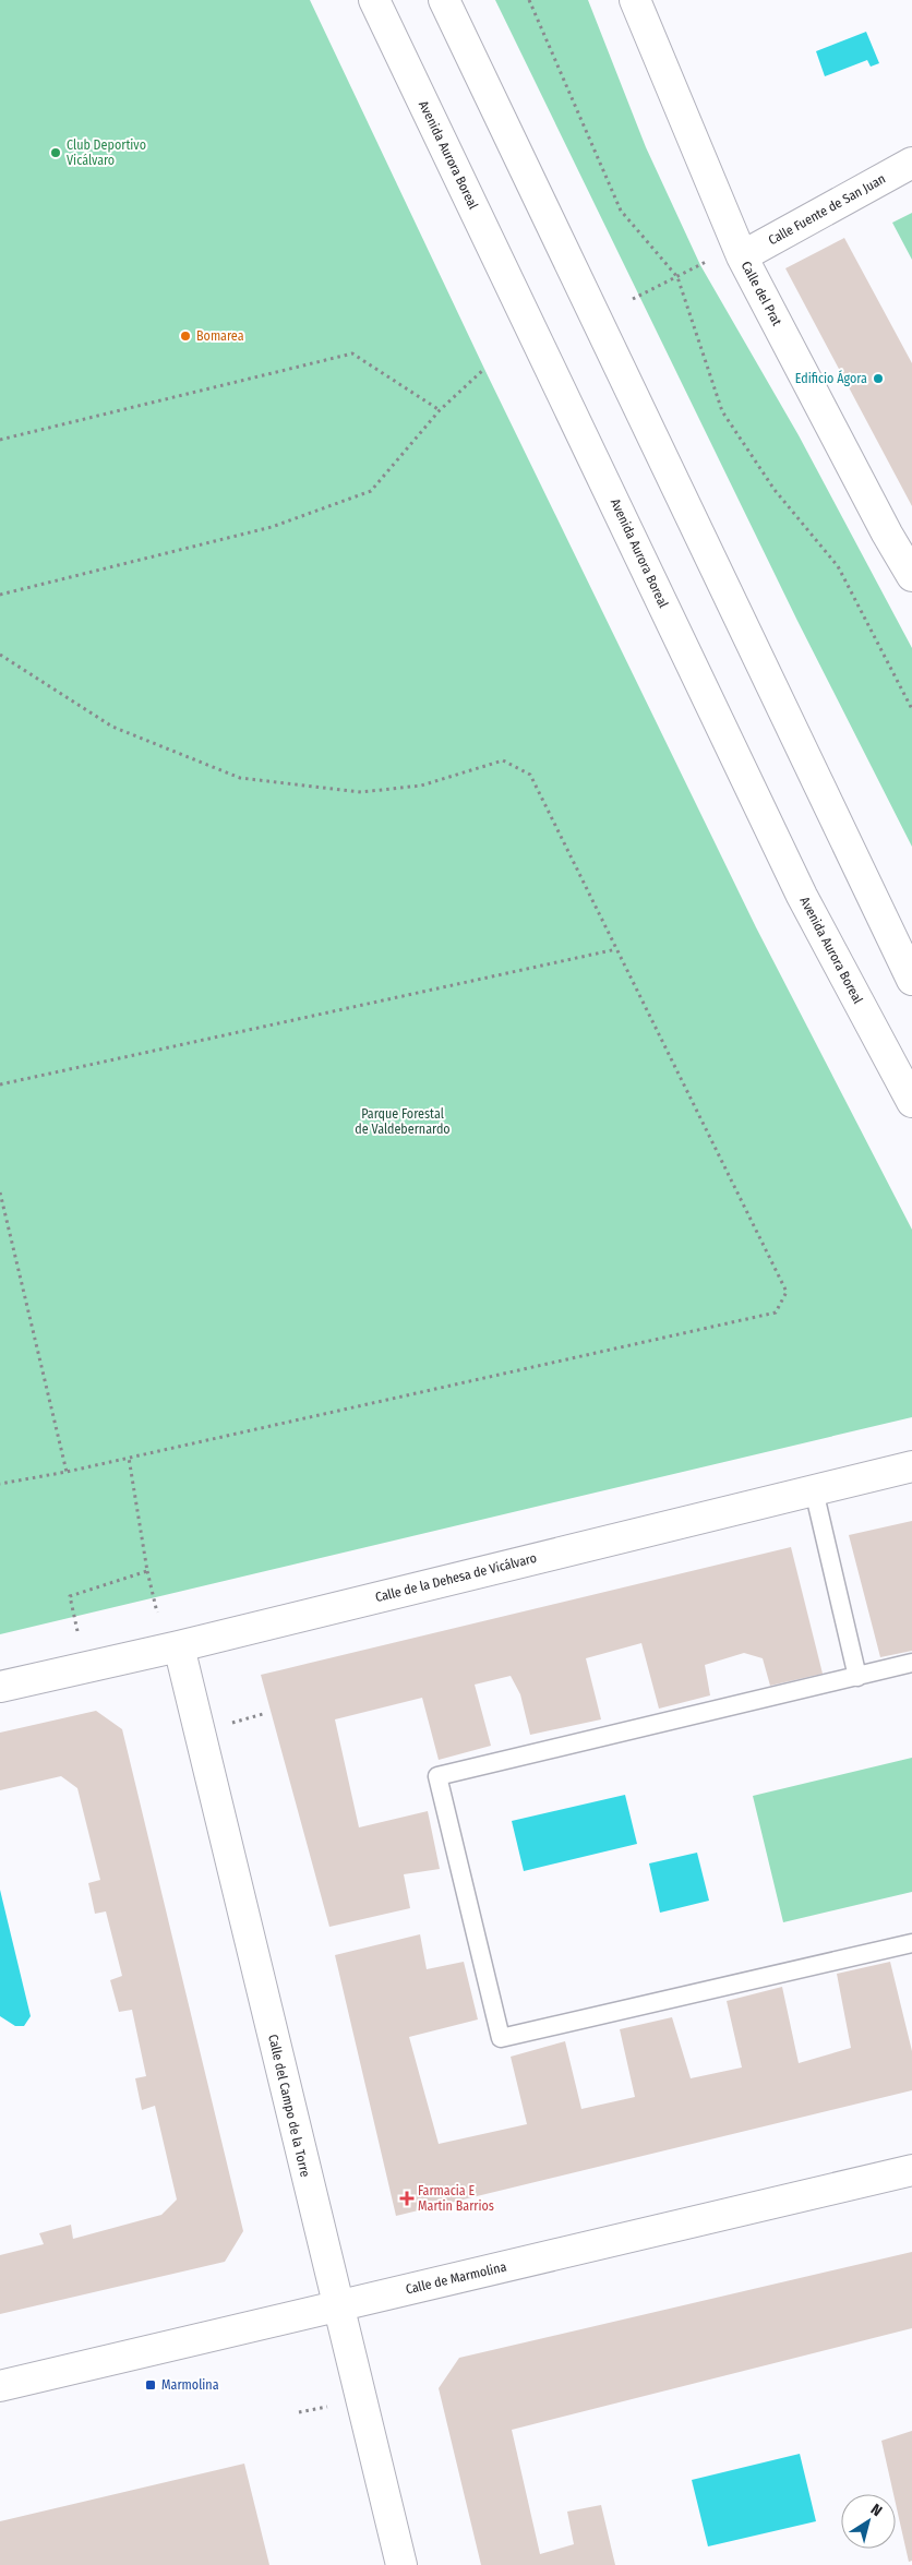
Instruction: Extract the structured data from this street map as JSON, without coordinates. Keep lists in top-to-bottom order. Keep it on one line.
{"streets":{"street":["Avenida Aurora Boreal","Calle Fuente de San Juan","Calle del Prat","Calle de la Dehesa de Vicálvaro","Calle del Campo de la Torre","Calle de Marmolina"]},"crossings":[["Calle Fuente de San Juan","Calle del Prat"],["Calle de la Dehesa de Vicálvaro","Calle del Campo de la Torre"],["Calle del Campo de la Torre","Calle de Marmolina"]],"parks":["Parque Forestal de Valdebernardo"],"places":{"other":["Club Deportivo Vicálvaro","Bomarea","Edificio Ágora"],"health":["Farmacia E Martin Barrios"],"transit":["Marmolina"]},"north":"top right"}
